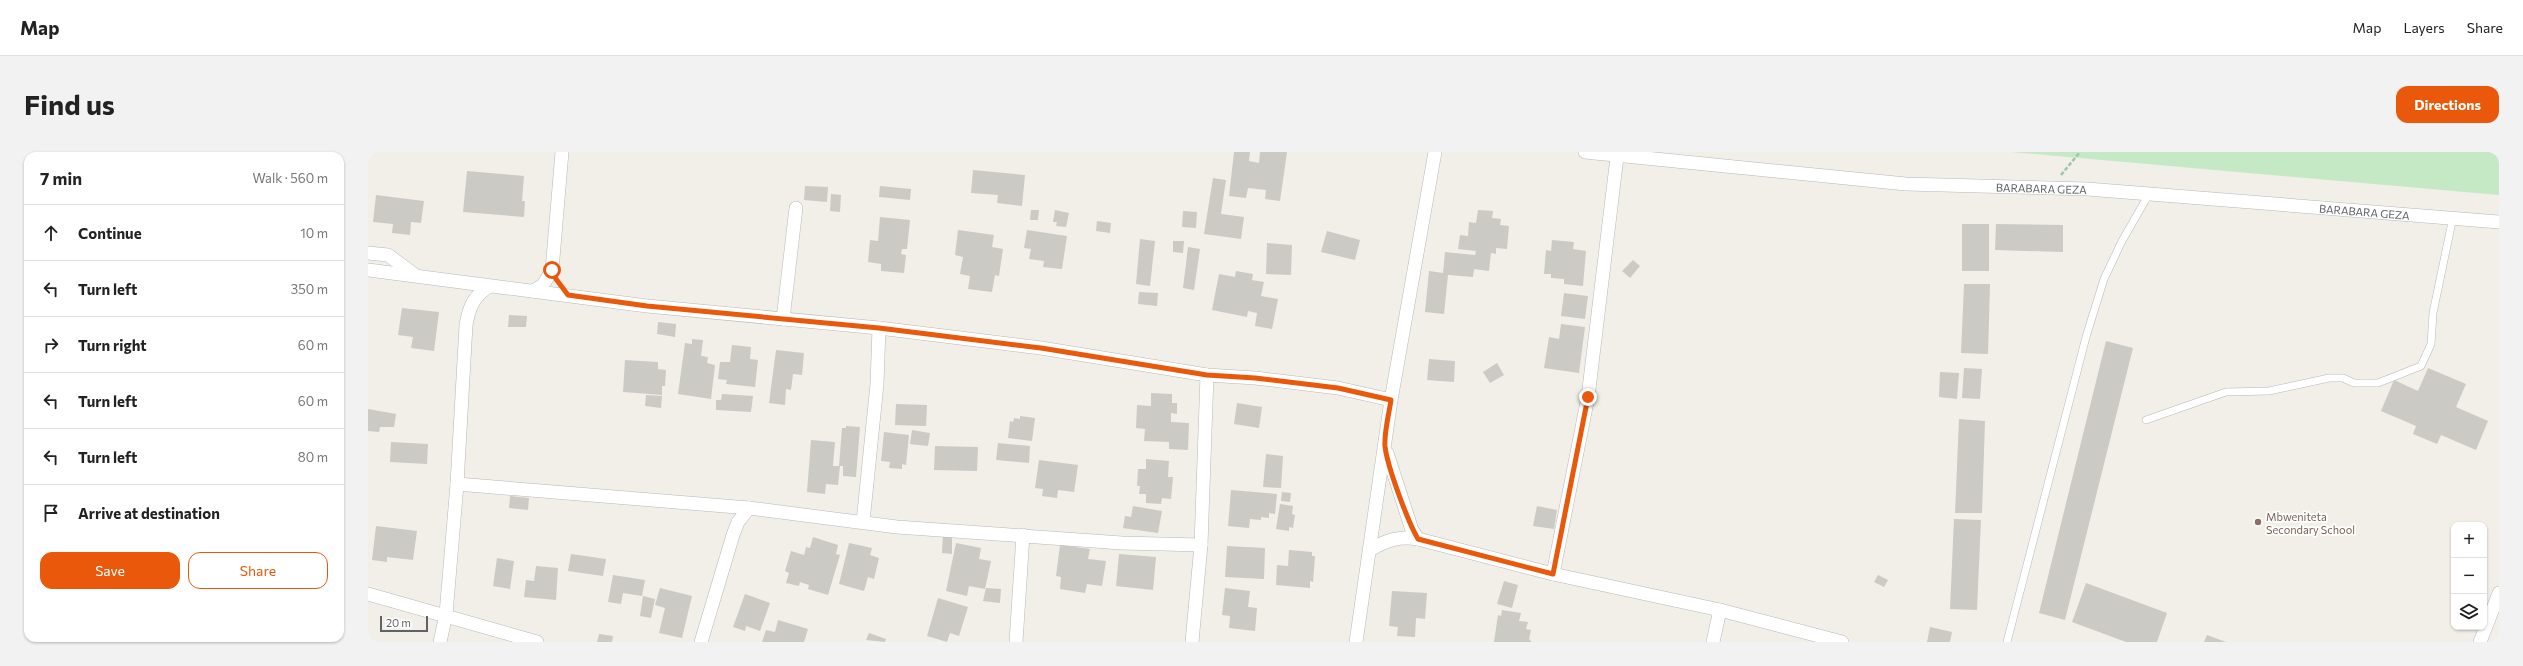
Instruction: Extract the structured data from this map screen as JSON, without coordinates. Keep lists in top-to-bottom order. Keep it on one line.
{"streets":{"street":["BARABARA GEZA"]},"places":["Mbweniteta Secondary School"],"scale_bar":"20 m","page":{"header":"Map","nav":["Map","Layers","Share"],"buttons":["Directions",["Save","Share"]],"title":"Find us","heading":["7 min","Walk · 560 m"],"list":[["Continue","10 m"],["Turn left","350 m"],["Turn right","60 m"],["Turn left","60 m"],["Turn left","80 m"],"Arrive at destination"],"map_buttons":["+","−"],"scale":"20 m"}}
